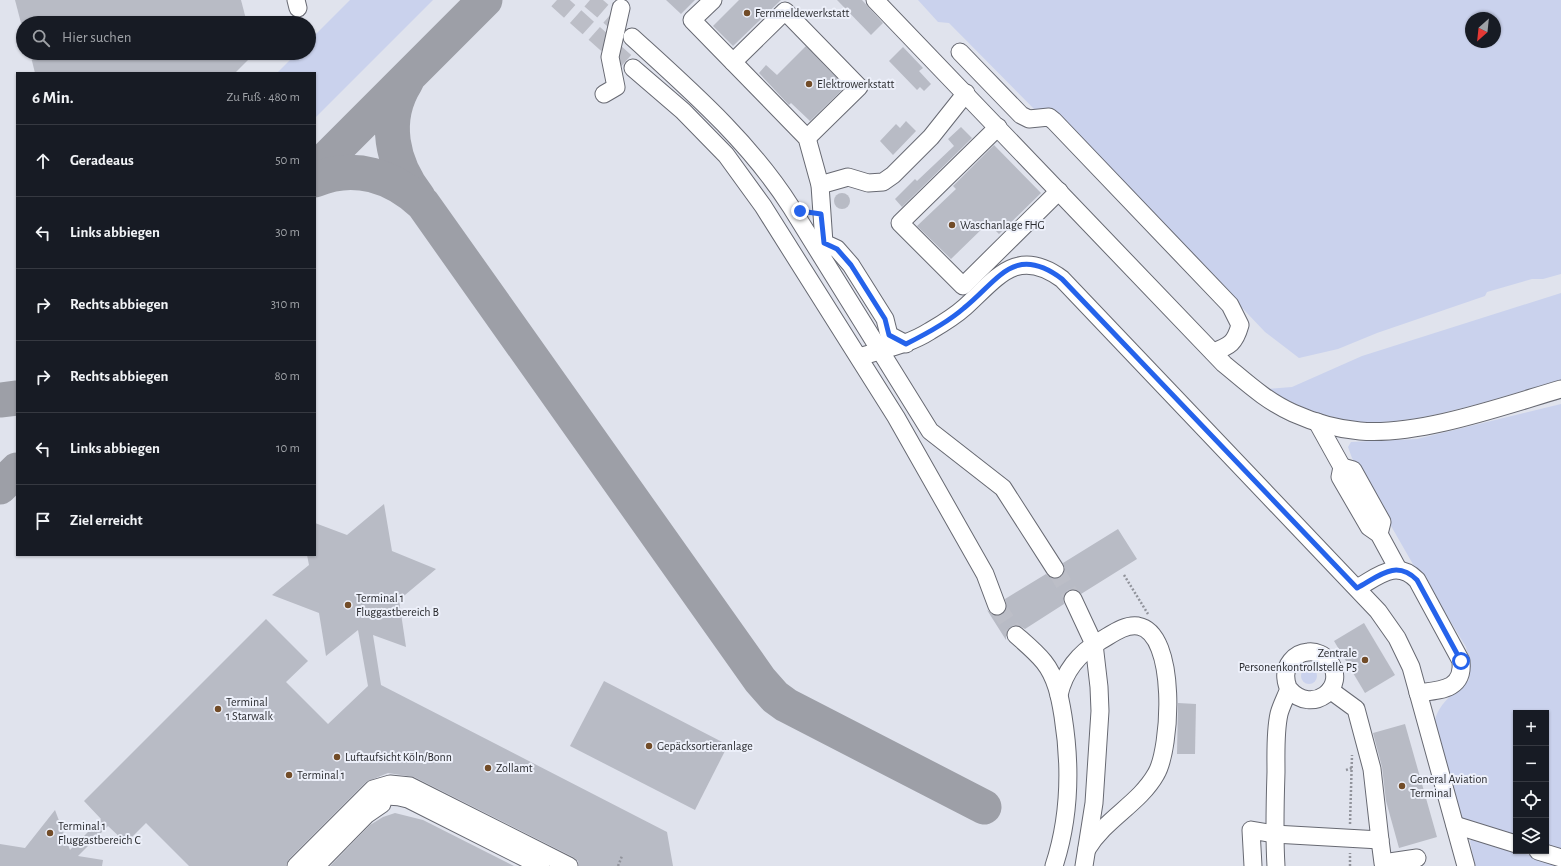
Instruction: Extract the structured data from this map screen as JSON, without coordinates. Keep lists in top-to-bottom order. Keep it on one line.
{"places":["Fernmeldewerkstatt","Elektrowerkstatt","Waschanlage FHG","Terminal 1 Fluggastbereich B","Zentrale Personenkontrollstelle P5","Terminal 1 Starwalk","Gepäcksortieranlage","Luftaufsicht Köln/Bonn","Zollamt","Terminal 1","General Aviation Terminal","Terminal 1 Fluggastbereich C"],"north":"bottom left","page":{"search":"Hier suchen","heading":["6 Min.","Zu Fuß · 480 m"],"list":[["Geradeaus","50 m"],["Links abbiegen","30 m"],["Rechts abbiegen","310 m"],["Rechts abbiegen","80 m"],["Links abbiegen","10 m"],"Ziel erreicht"],"map_buttons":["+","−"]}}
